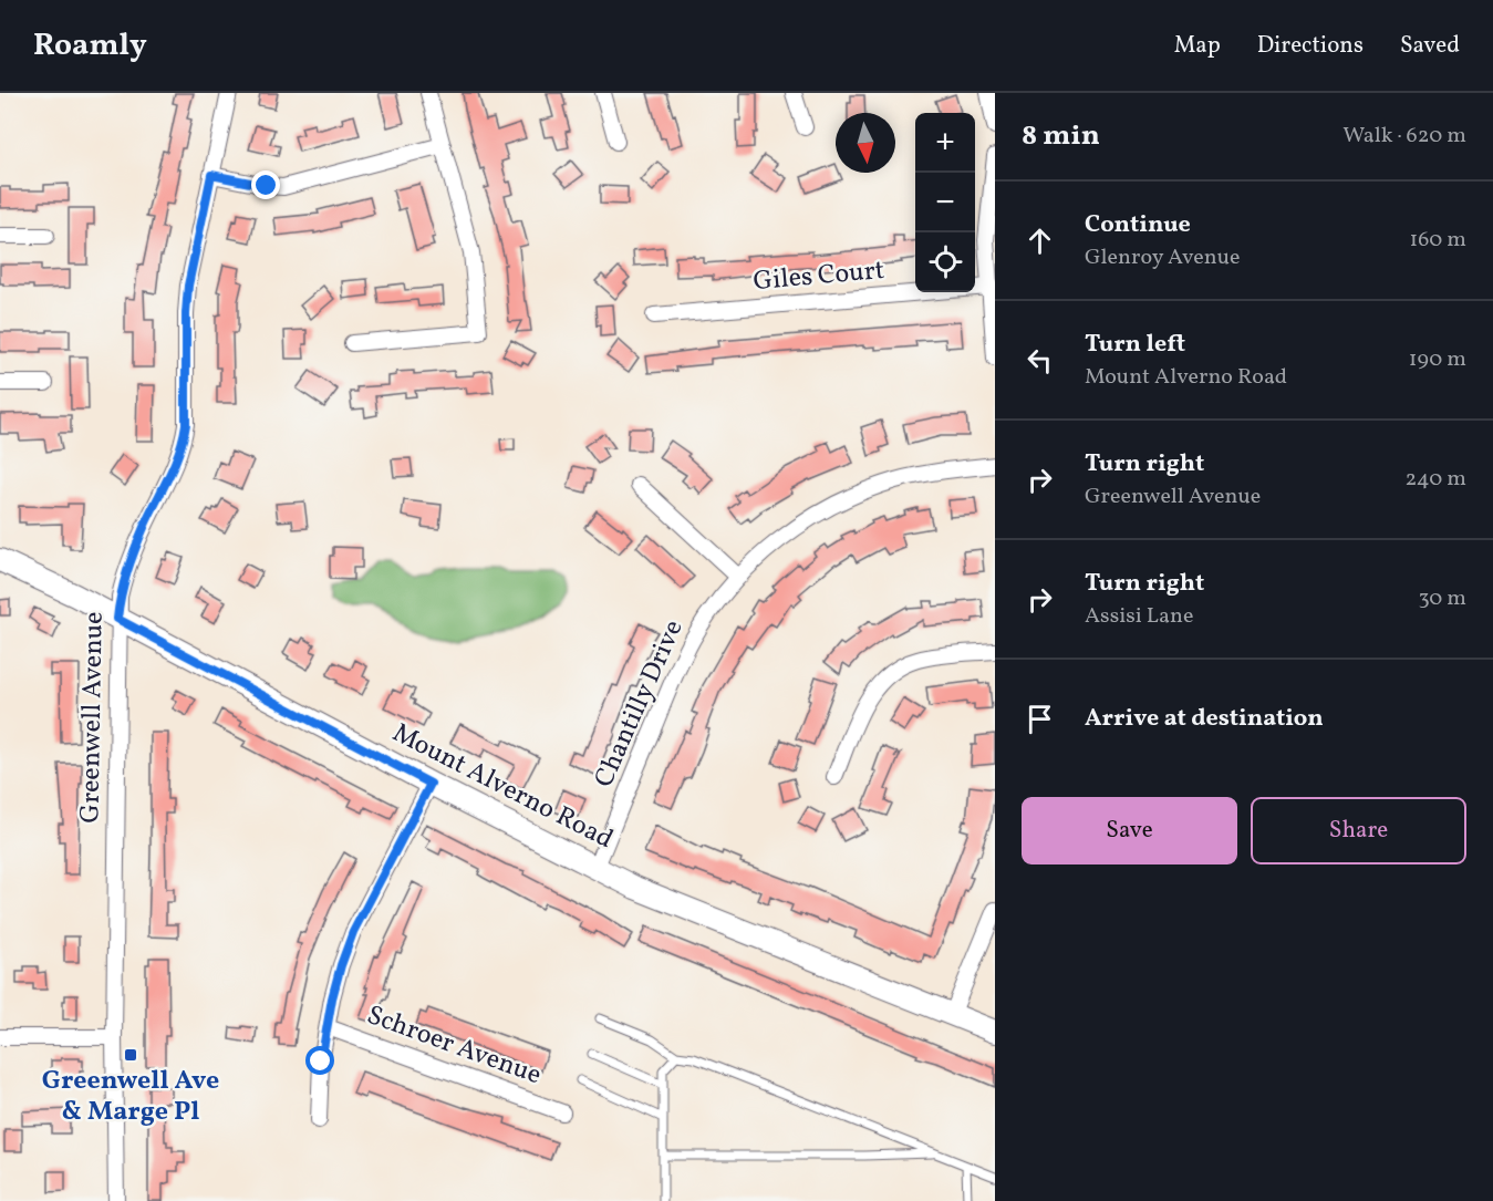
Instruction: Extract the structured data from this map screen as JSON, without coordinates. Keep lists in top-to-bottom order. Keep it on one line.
{"streets":{"street":["Giles Court","Chantilly Drive","Greenwell Avenue","Mount Alverno Road","Schroer Avenue"]},"crossings":[["Chantilly Drive","Mount Alverno Road"],["Greenwell Avenue","Mount Alverno Road"]],"places":{"transit":["Greenwell Ave & Marge Pl"]},"north":"bottom","page":{"header":"Roamly","nav":["Map","Directions","Saved"],"heading":["8 min","Walk · 620 m"],"map_buttons":["+","−"],"list":[["Continue","Glenroy Avenue","160 m"],["Turn left","Mount Alverno Road","190 m"],["Turn right","Greenwell Avenue","240 m"],["Turn right","Assisi Lane","30 m"],"Arrive at destination"],"buttons":["Save","Share"]}}
